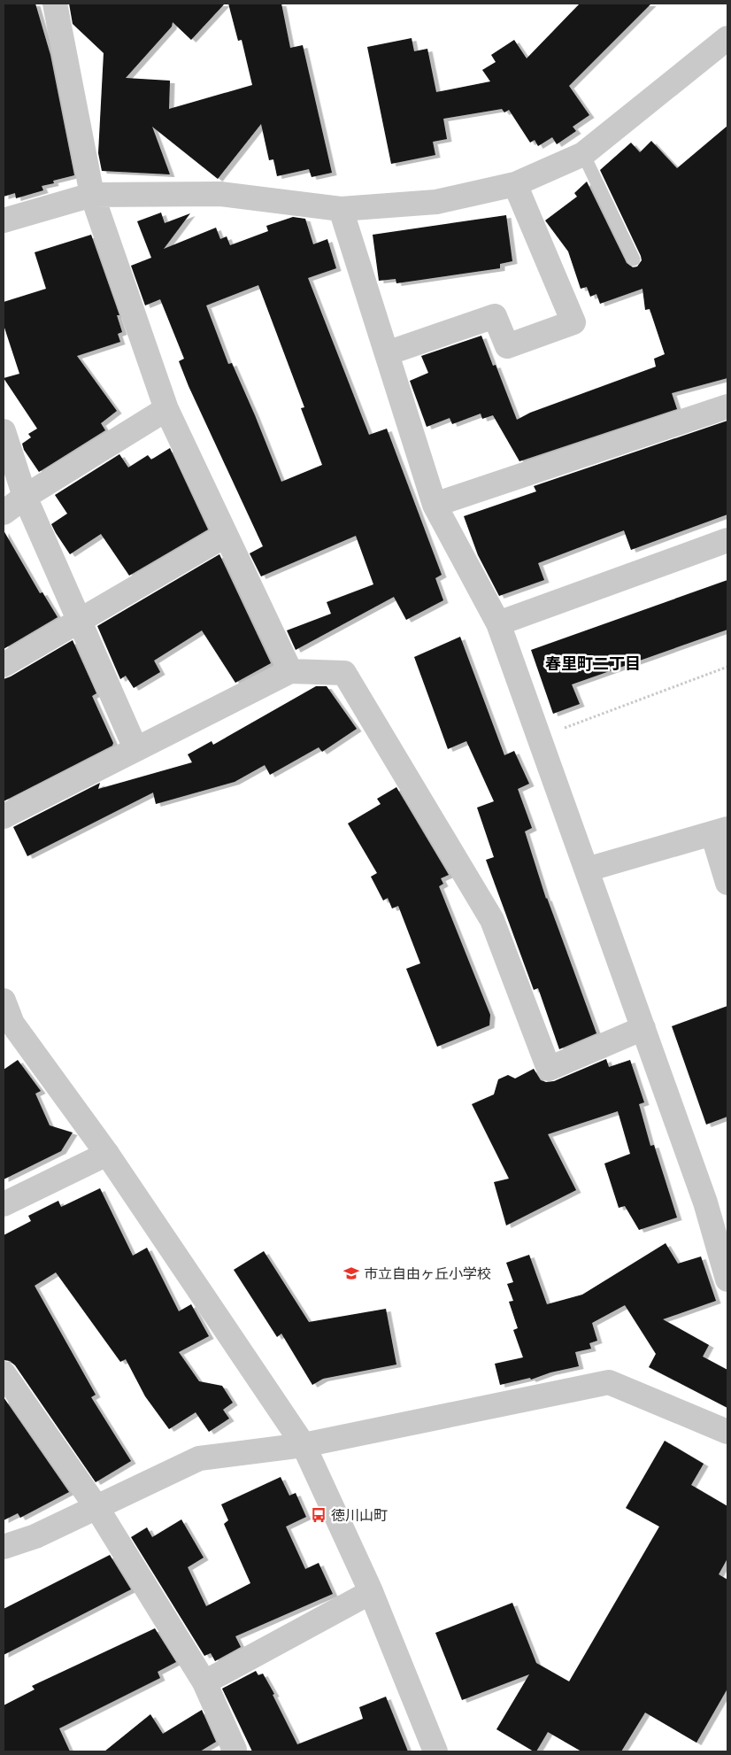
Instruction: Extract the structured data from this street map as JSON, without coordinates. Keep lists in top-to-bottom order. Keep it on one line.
{"districts":["春里町二丁目"],"places":{"school or university":["市立自由ヶ丘小学校"],"bus stop":["徳川山町"]}}
